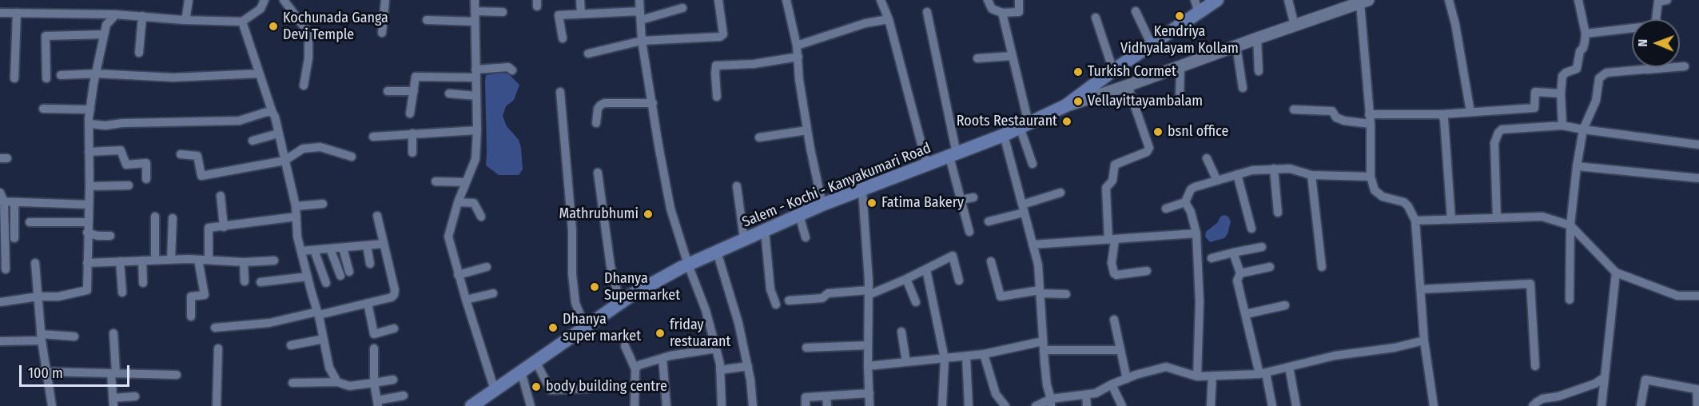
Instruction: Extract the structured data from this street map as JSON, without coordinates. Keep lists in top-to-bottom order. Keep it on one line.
{"streets":{"main road":["Salem - Kochi - Kanyakumari Road"]},"places":["Kendriya Vidhyalayam Kollam","Kochunada Ganga Devi Temple","Turkish Cormet","Vellayittayambalam","Roots Restaurant","bsnl office","Fatima Bakery","Mathrubhumi","Dhanya Supermarket","Dhanya super market","friday restuarant","body building centre"],"scale_bar":"100 m","north":"left"}
